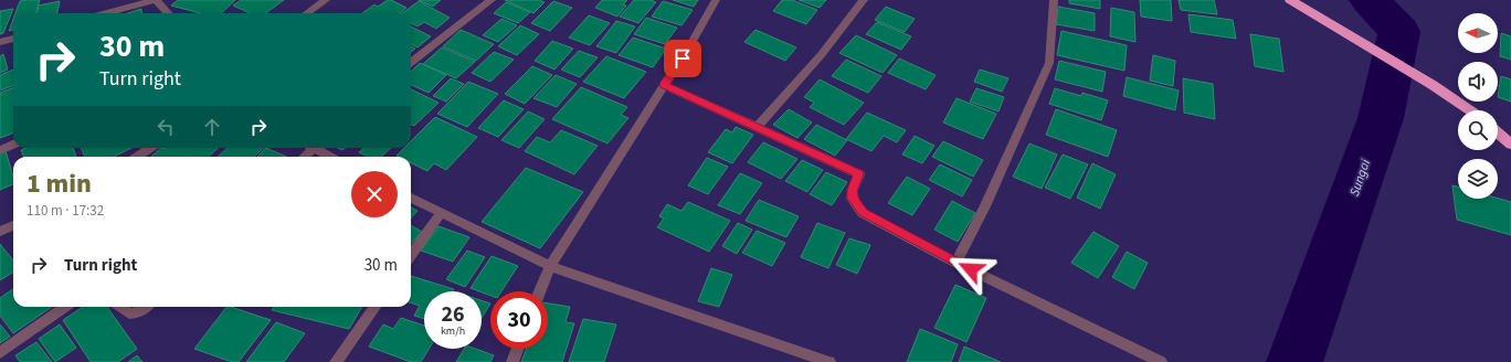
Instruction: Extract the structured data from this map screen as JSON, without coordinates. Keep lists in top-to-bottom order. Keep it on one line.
{"water":["Sungai"],"north":"left","page":{"turn":["30 m","Turn right"],"heading":["1 min","110 m · 17:32"],"list":[{"name":"Turn right","value":"30 m"}],"speed":"26 km/h","limit":"30"}}
